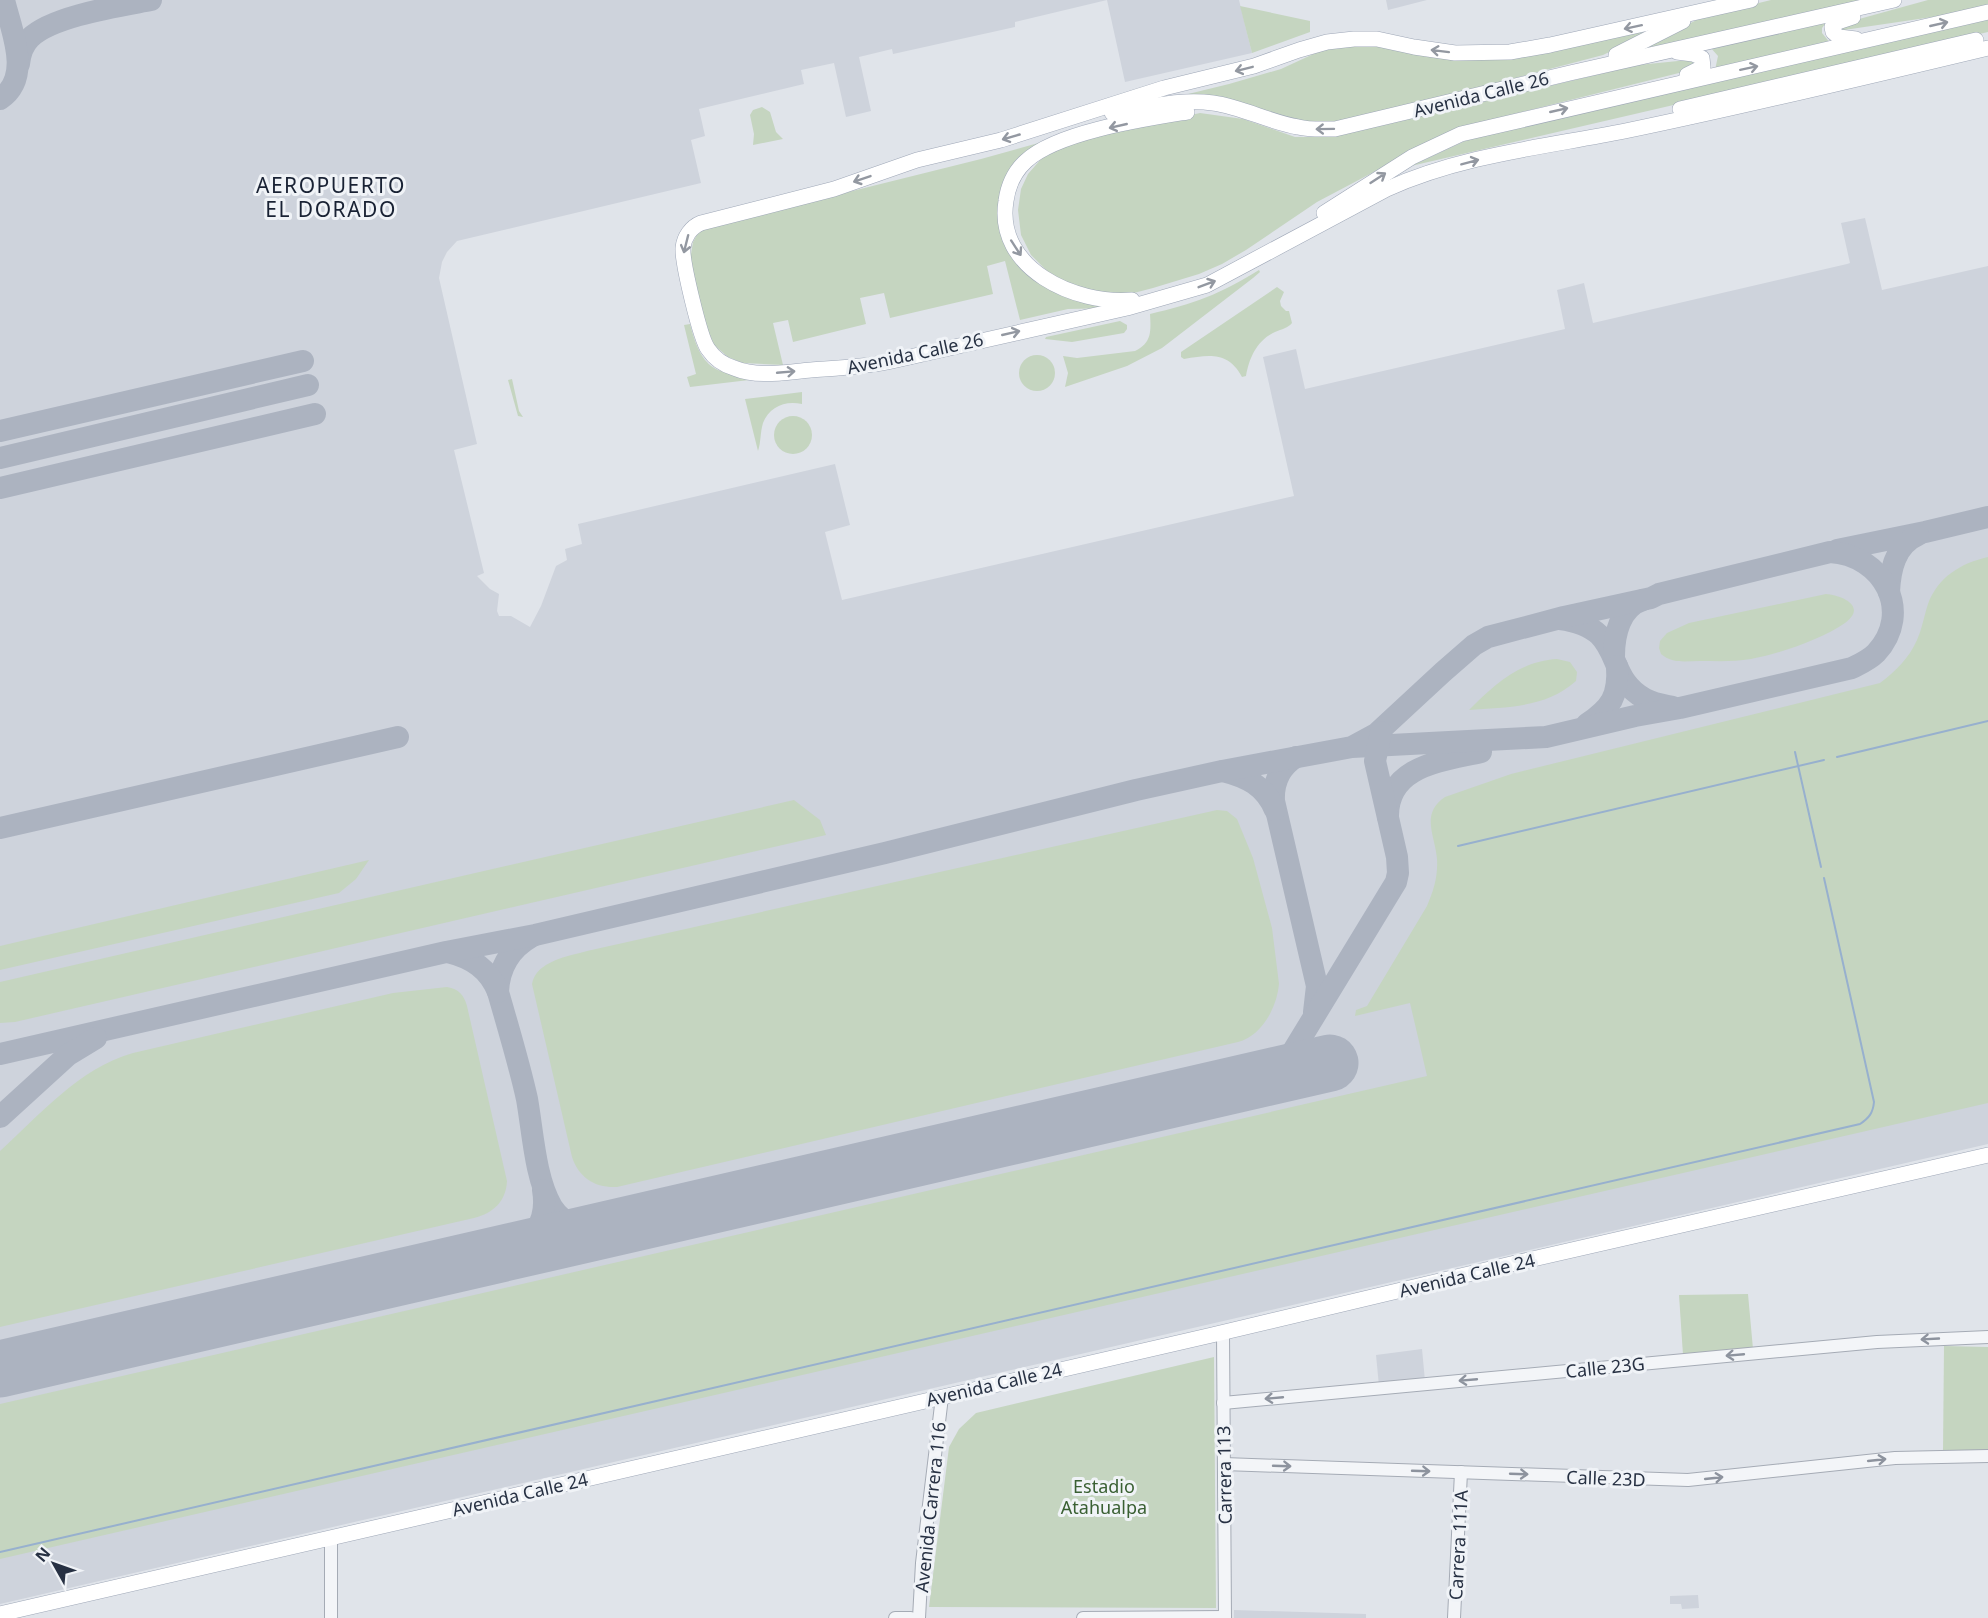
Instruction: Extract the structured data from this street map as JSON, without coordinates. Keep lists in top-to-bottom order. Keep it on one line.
{"streets":{"main road":["Avenida Calle 26","Avenida Calle 24"],"street":["Calle 23G","Carrera 113","Calle 23D","Avenida Carrera 116","Carrera 111A"]},"crossings":[["Avenida Calle 24","Carrera 113"],["Avenida Calle 24","Avenida Carrera 116"],["Calle 23G","Carrera 113"],["Carrera 113","Calle 23D"],["Calle 23D","Carrera 111A"]],"one_way":["Calle 23G","Calle 23D"],"districts":["AEROPUERTO EL DORADO"],"parks":["Estadio Atahualpa"],"north":"top left"}
